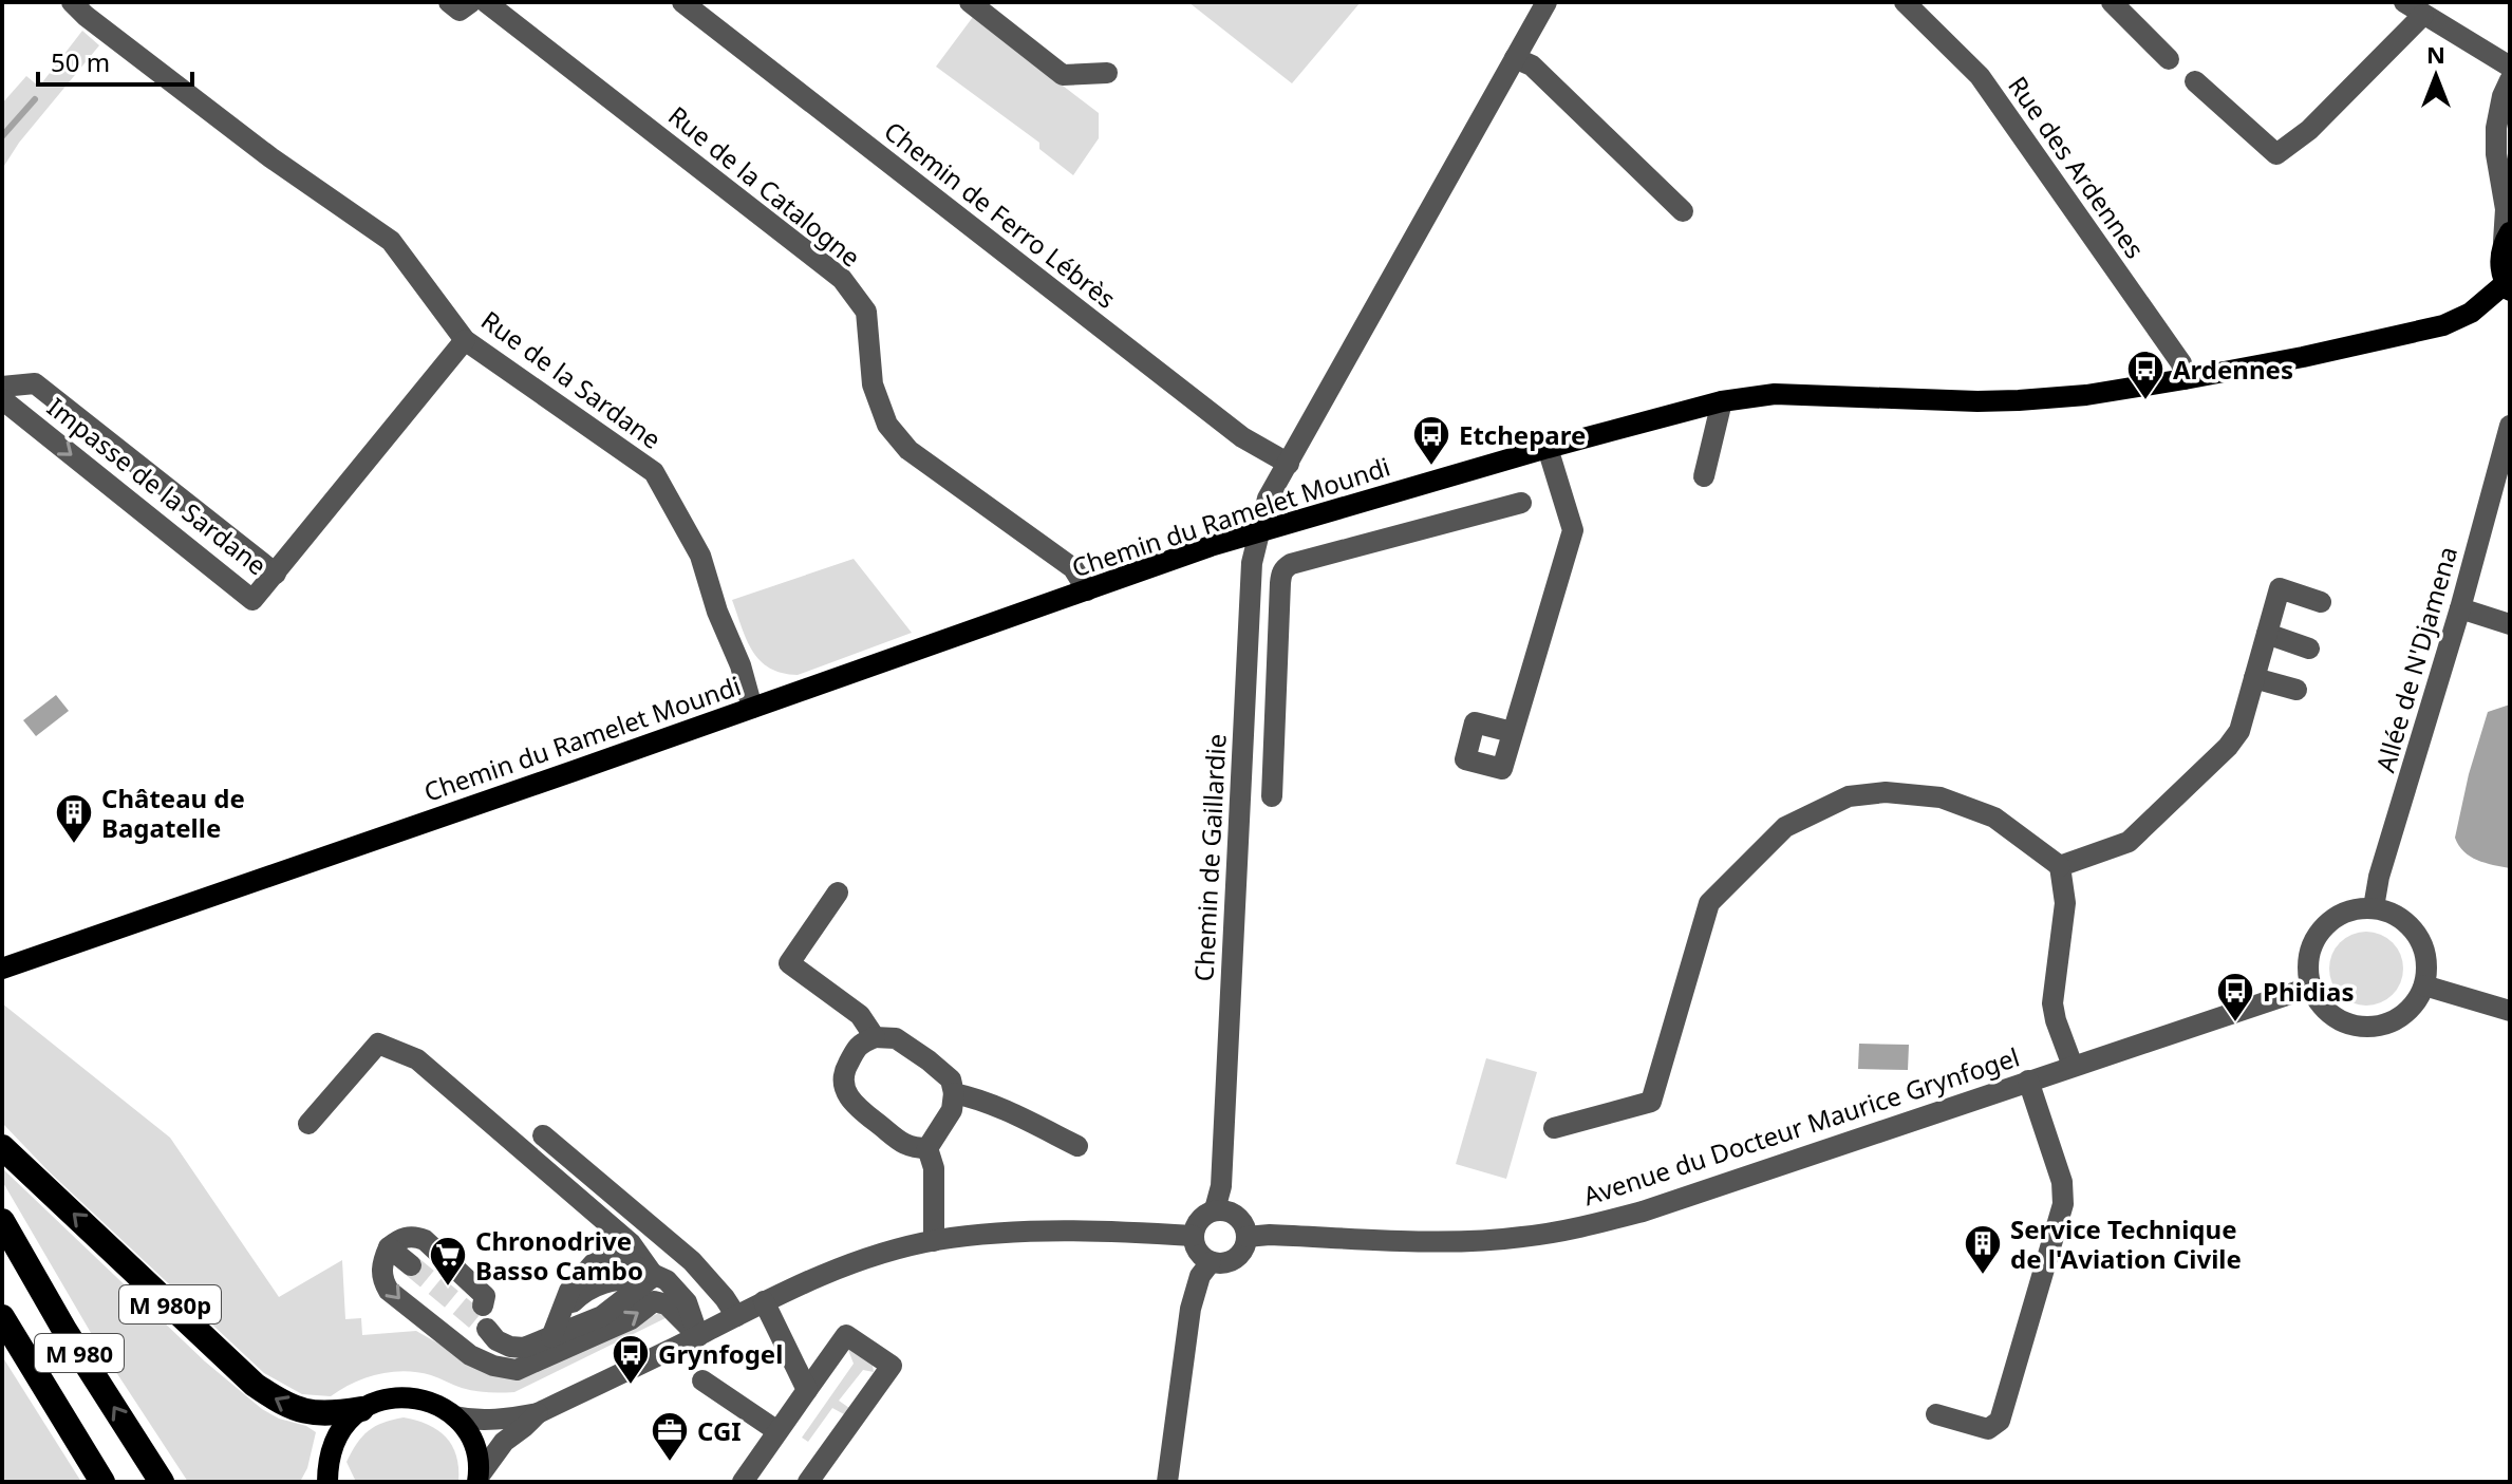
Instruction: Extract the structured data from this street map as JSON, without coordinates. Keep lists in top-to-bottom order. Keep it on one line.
{"streets":{"highway":["M 980p","M 980"],"main road":["Chemin du Ramelet Moundi"],"street":["Rue des Ardennes","Rue de la Catalogne","Chemin de Ferro Lébrès","Rue de la Sardane","Impasse de la Sardane","Allée de N'Djamena","Chemin de Gaillardie","Avenue du Docteur Maurice Grynfogel"]},"crossings":[["Rue des Ardennes","Chemin du Ramelet Moundi"],["Rue de la Catalogne","Chemin du Ramelet Moundi"],["Rue de la Sardane","Impasse de la Sardane"],["Rue de la Sardane","Chemin du Ramelet Moundi"],["Chemin du Ramelet Moundi","Chemin de Gaillardie"],["Allée de N'Djamena","Avenue du Docteur Maurice Grynfogel"],["Chemin de Gaillardie","Avenue du Docteur Maurice Grynfogel"]],"places":{"bus stop":["Ardennes","Etchepare","Phidias","Grynfogel"],"building":["Château de Bagatelle","Service Technique de l'Aviation Civile"],"supermarket":["Chronodrive Basso Cambo"],"office":["CGI"]},"scale_bar":"50 m","north":"top"}
